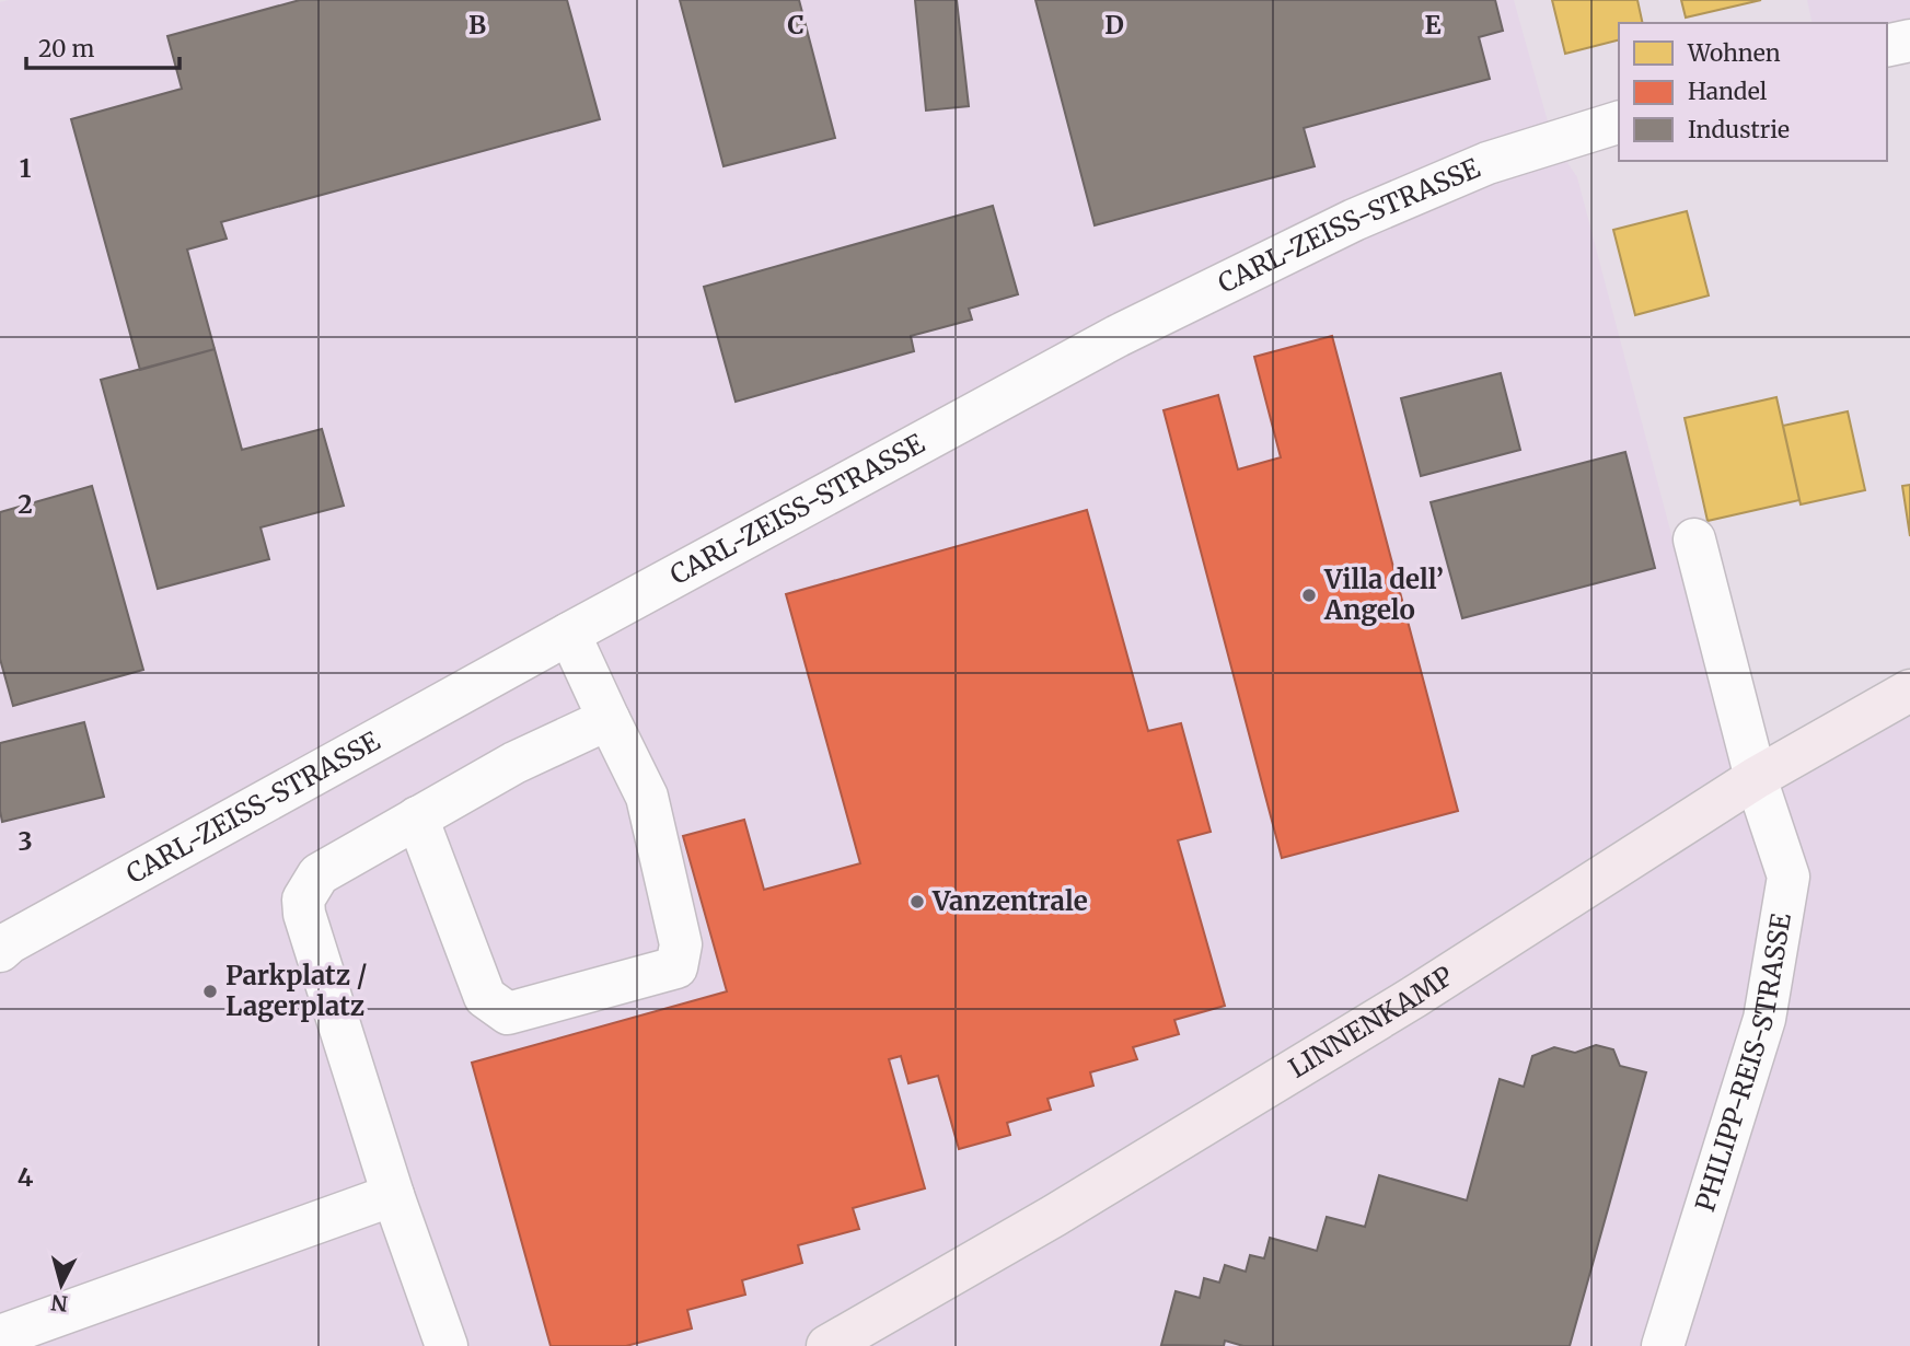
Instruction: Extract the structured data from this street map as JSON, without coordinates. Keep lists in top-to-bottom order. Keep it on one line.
{"streets":{"main road":["LINNENKAMP"],"street":["CARL-ZEISS-STRASSE","PHILIPP-REIS-STRASSE"]},"crossings":[["LINNENKAMP","PHILIPP-REIS-STRASSE"]],"places":["Villa dell’ Angelo","Vanzentrale","Parkplatz / Lagerplatz"],"legend":["Wohnen","Handel","Industrie"],"scale_bar":"20 m","north":"bottom","grid":{"columns":["B","C","D","E"],"rows":["1","2","3","4"]}}
